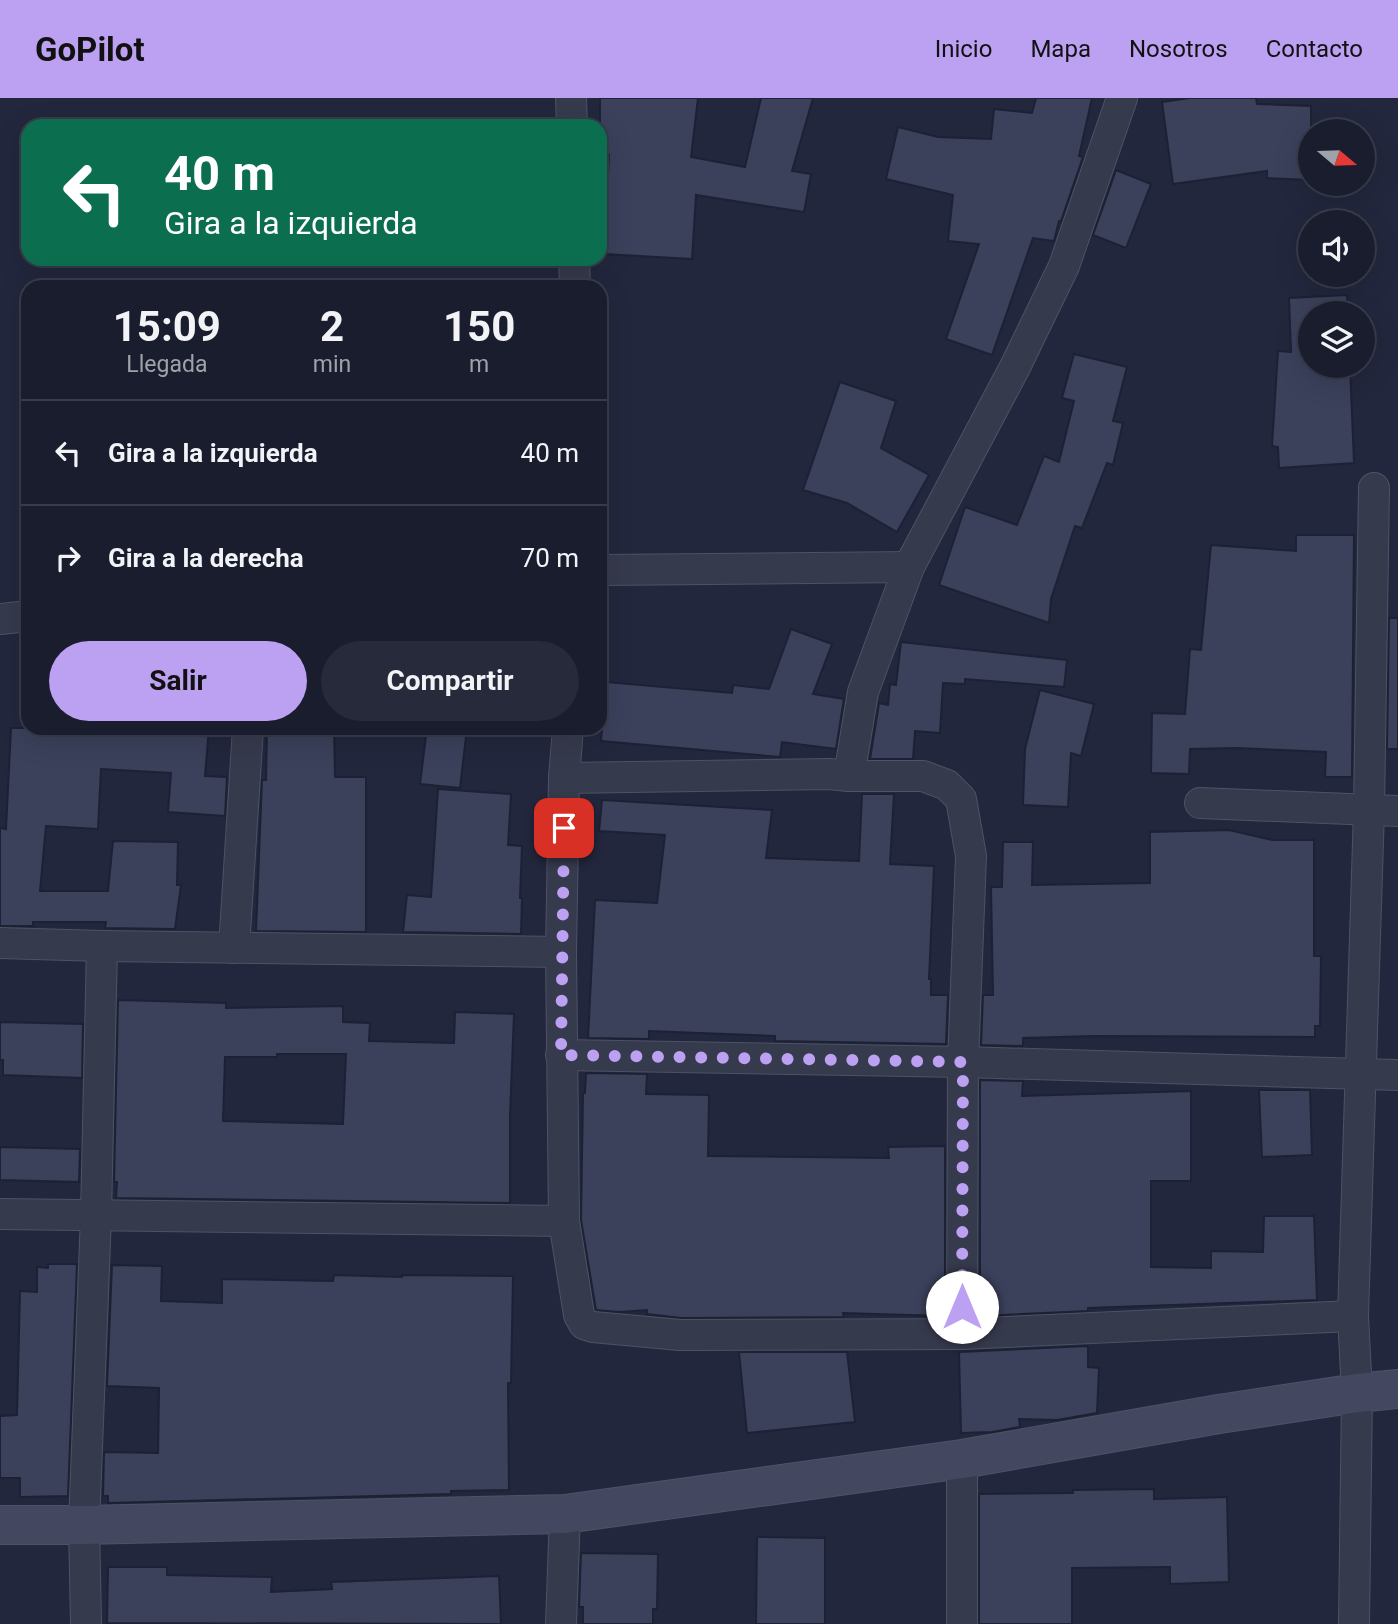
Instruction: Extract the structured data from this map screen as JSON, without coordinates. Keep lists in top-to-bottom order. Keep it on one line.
{"north":"right","page":{"header":"GoPilot","nav":["Inicio","Mapa","Nosotros","Contacto"],"turn":["40 m","Gira a la izquierda"],"eta":["15:09","Llegada","2","min","150","m"],"list":[{"name":"Gira a la izquierda","value":"40 m"},{"name":"Gira a la derecha","value":"70 m"}],"buttons":["Salir","Compartir"]}}
